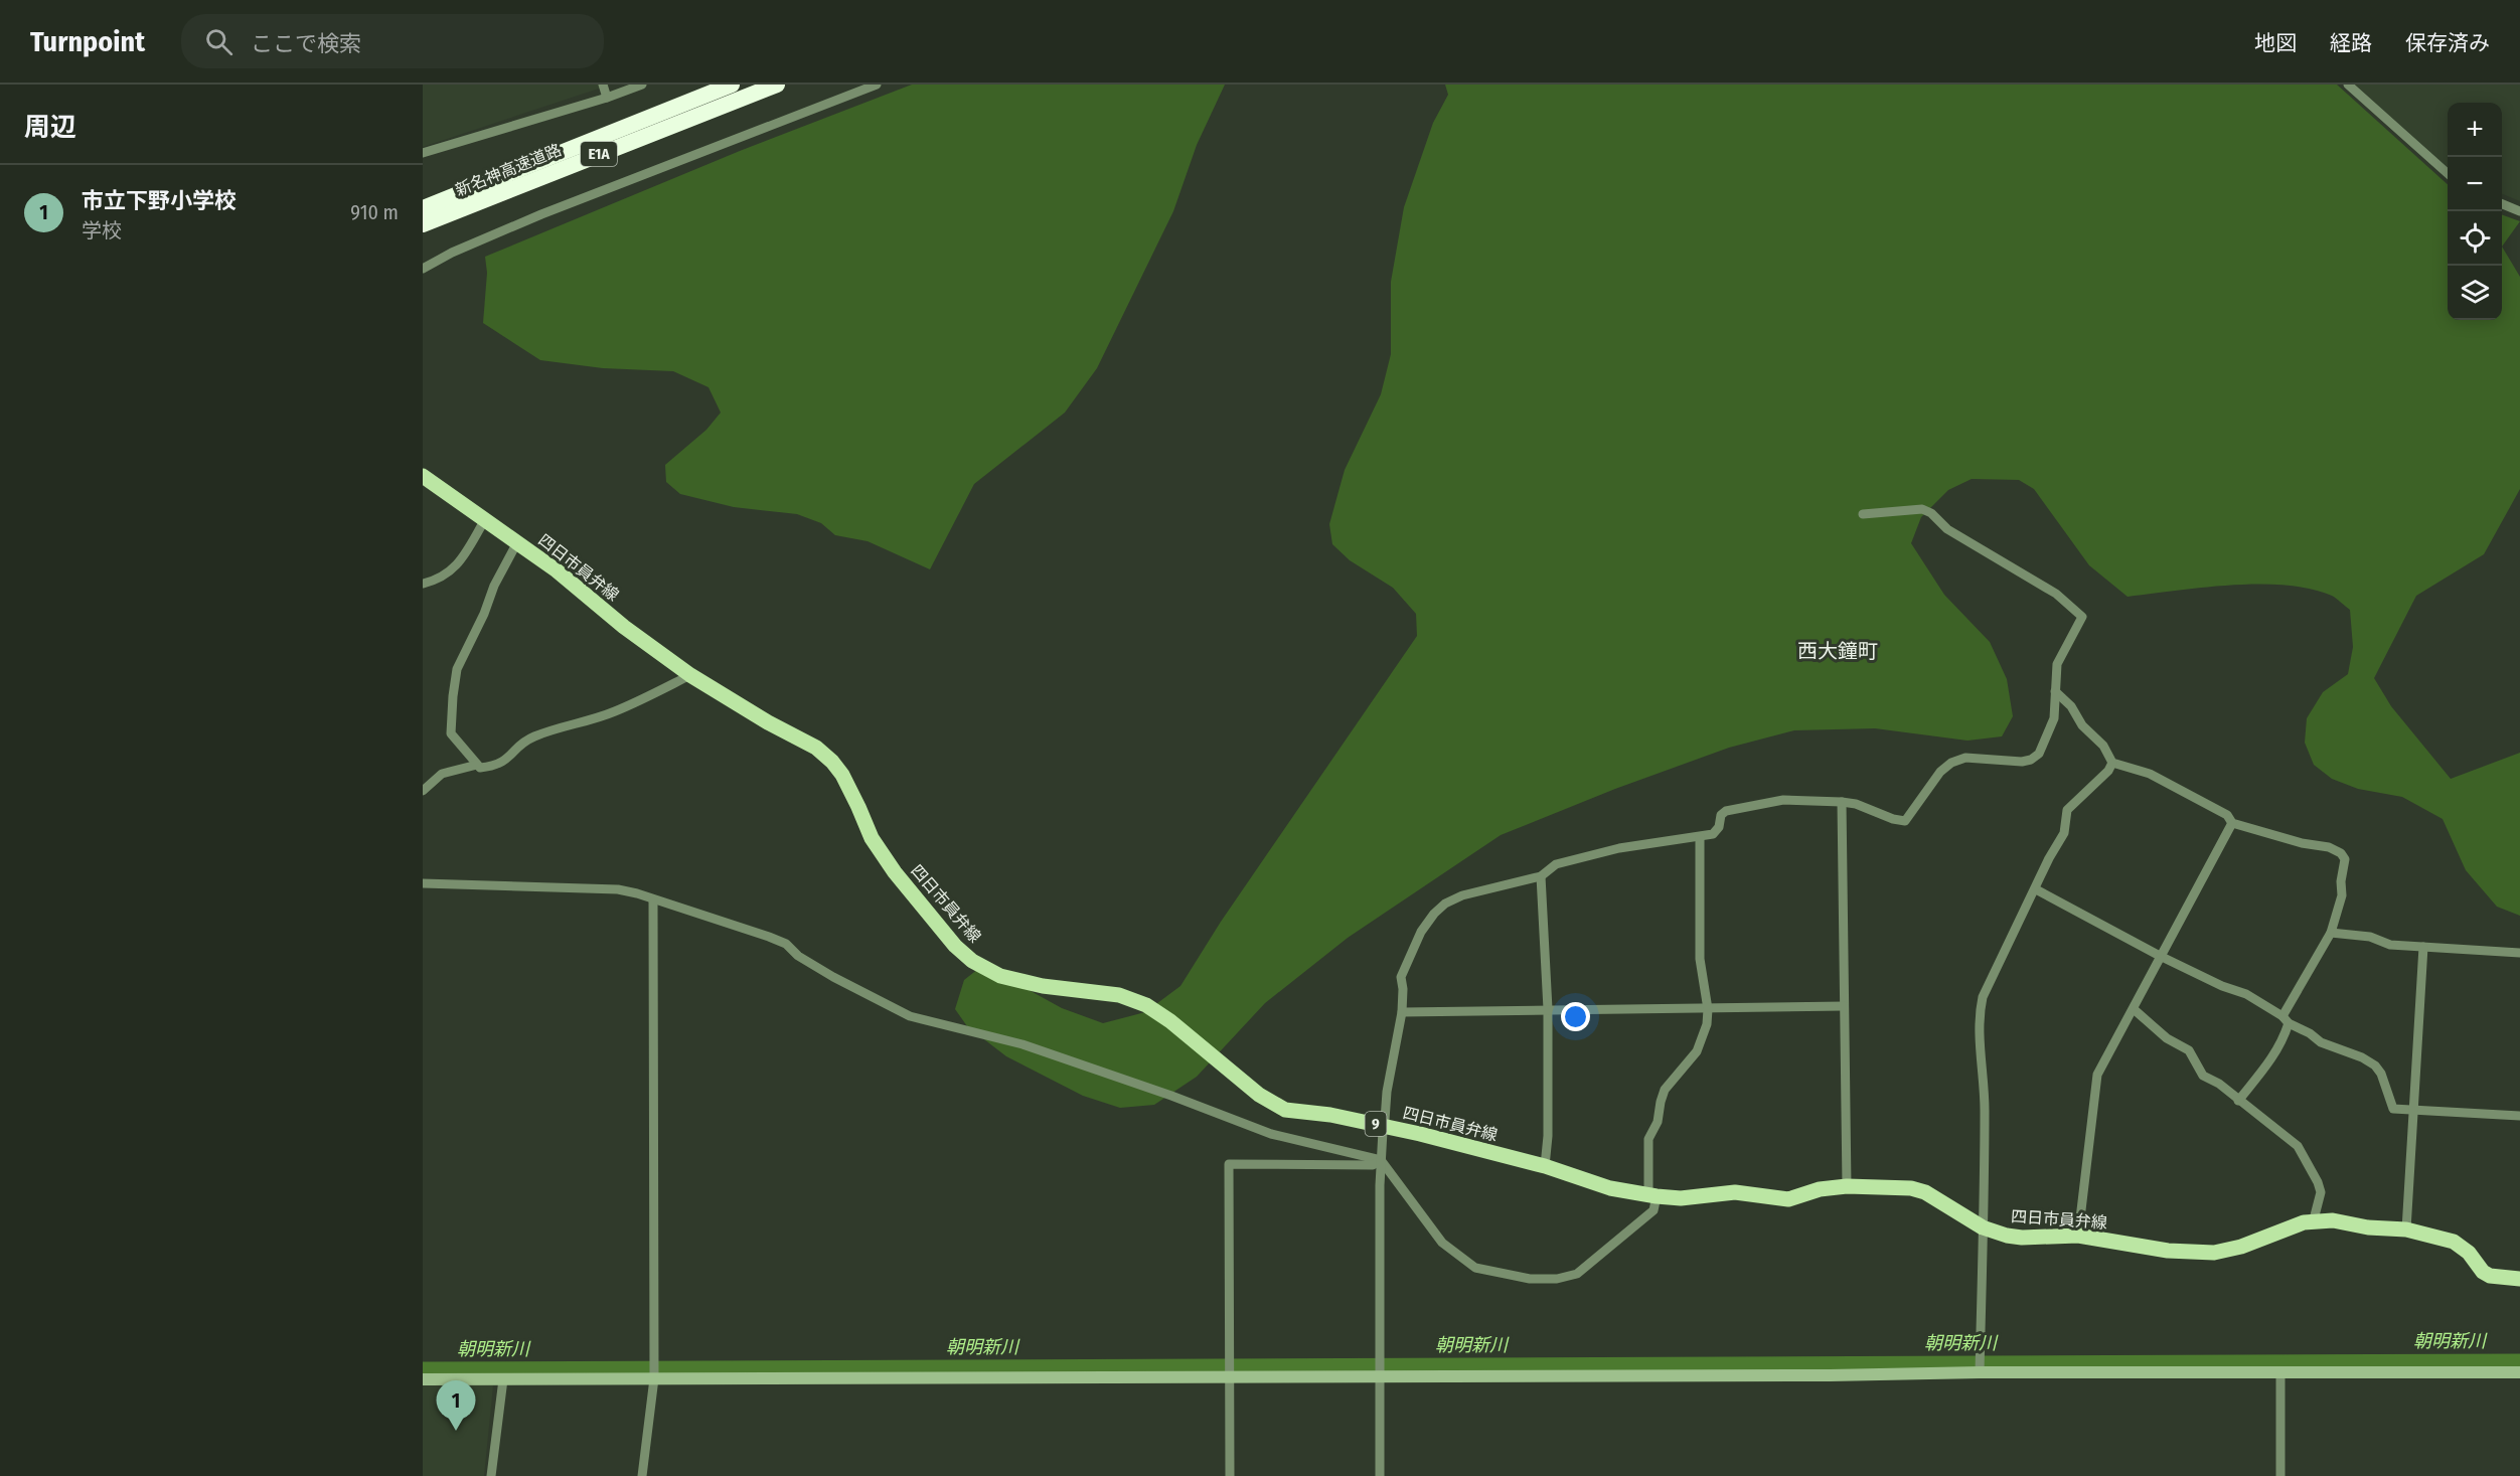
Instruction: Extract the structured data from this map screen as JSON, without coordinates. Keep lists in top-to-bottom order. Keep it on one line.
{"streets":{"highway":["E1A","新名神高速道路"],"main road":["四日市員弁線","9"]},"districts":["西大鐘町"],"water":["朝明新川"],"page":{"header":"Turnpoint","search":"ここで検索","nav":["地図","経路","保存済み"],"heading":"周辺","map_buttons":["+","−"],"list":[{"mark":"1","name":"市立下野小学校","note":"学校","value":"910 m"}],"pins":"1"}}
